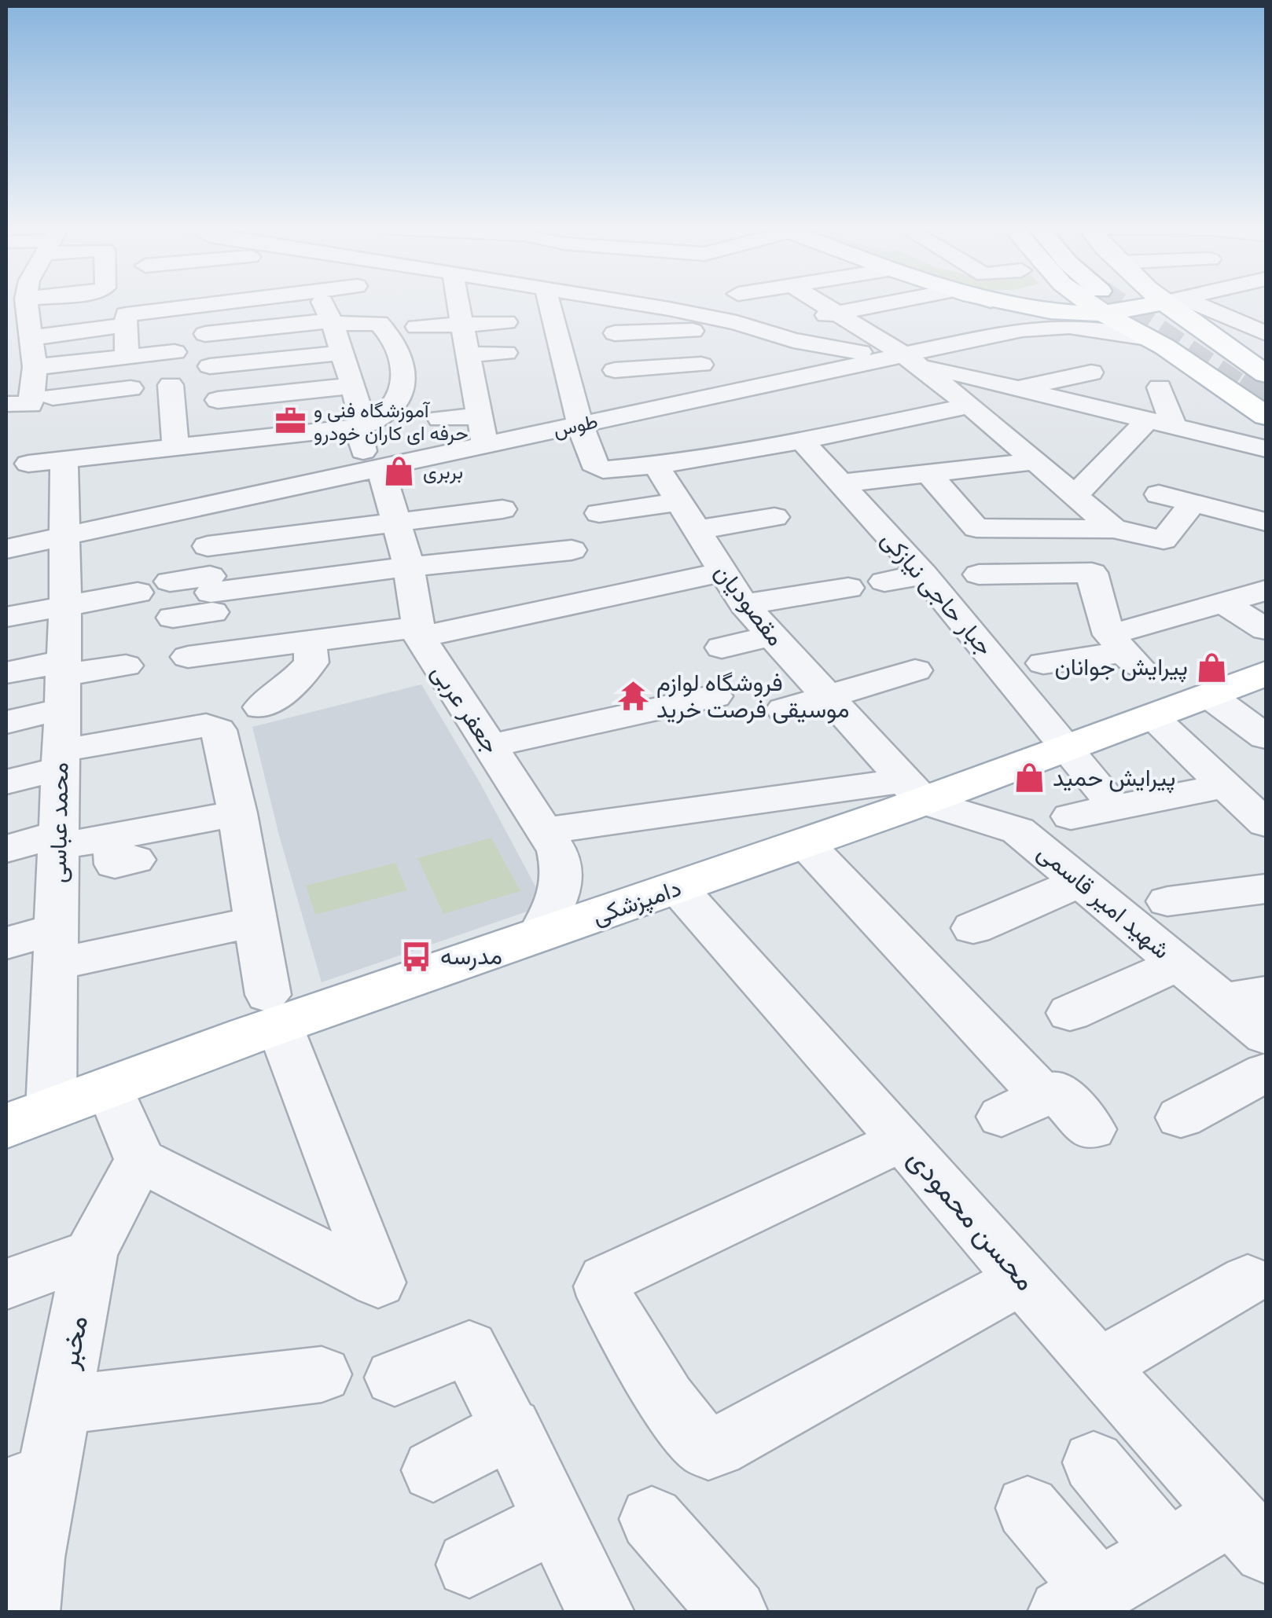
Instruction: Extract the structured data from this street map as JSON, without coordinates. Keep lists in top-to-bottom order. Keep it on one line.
{"streets":{"main road":["دامپزشکی"],"street":["طوس","جبار حاجی نیازکی","مقصودیان","جعفر عربی","محمد عباسی","شهید امیر قاسمی","محسن محمودی","مخبر"]},"crossings":[["طوس","جعفر عربی"],["طوس","محمد عباسی"],["جبار حاجی نیازکی","دامپزشکی"],["مقصودیان","شهید امیر قاسمی"],["مقصودیان","دامپزشکی"],["جعفر عربی","دامپزشکی"],["محمد عباسی","دامپزشکی"],["شهید امیر قاسمی","دامپزشکی"],["دامپزشکی","محسن محمودی"]],"places":{"office":["آموزشگاه فنی و حرفه ای کاران خودرو"],"shop":["بربری","پیرایش جوانان","پیرایش حمید"],"temple":["فروشگاه لوازم موسیقی فرصت خرید"],"bus stop":["مدرسه"]}}
